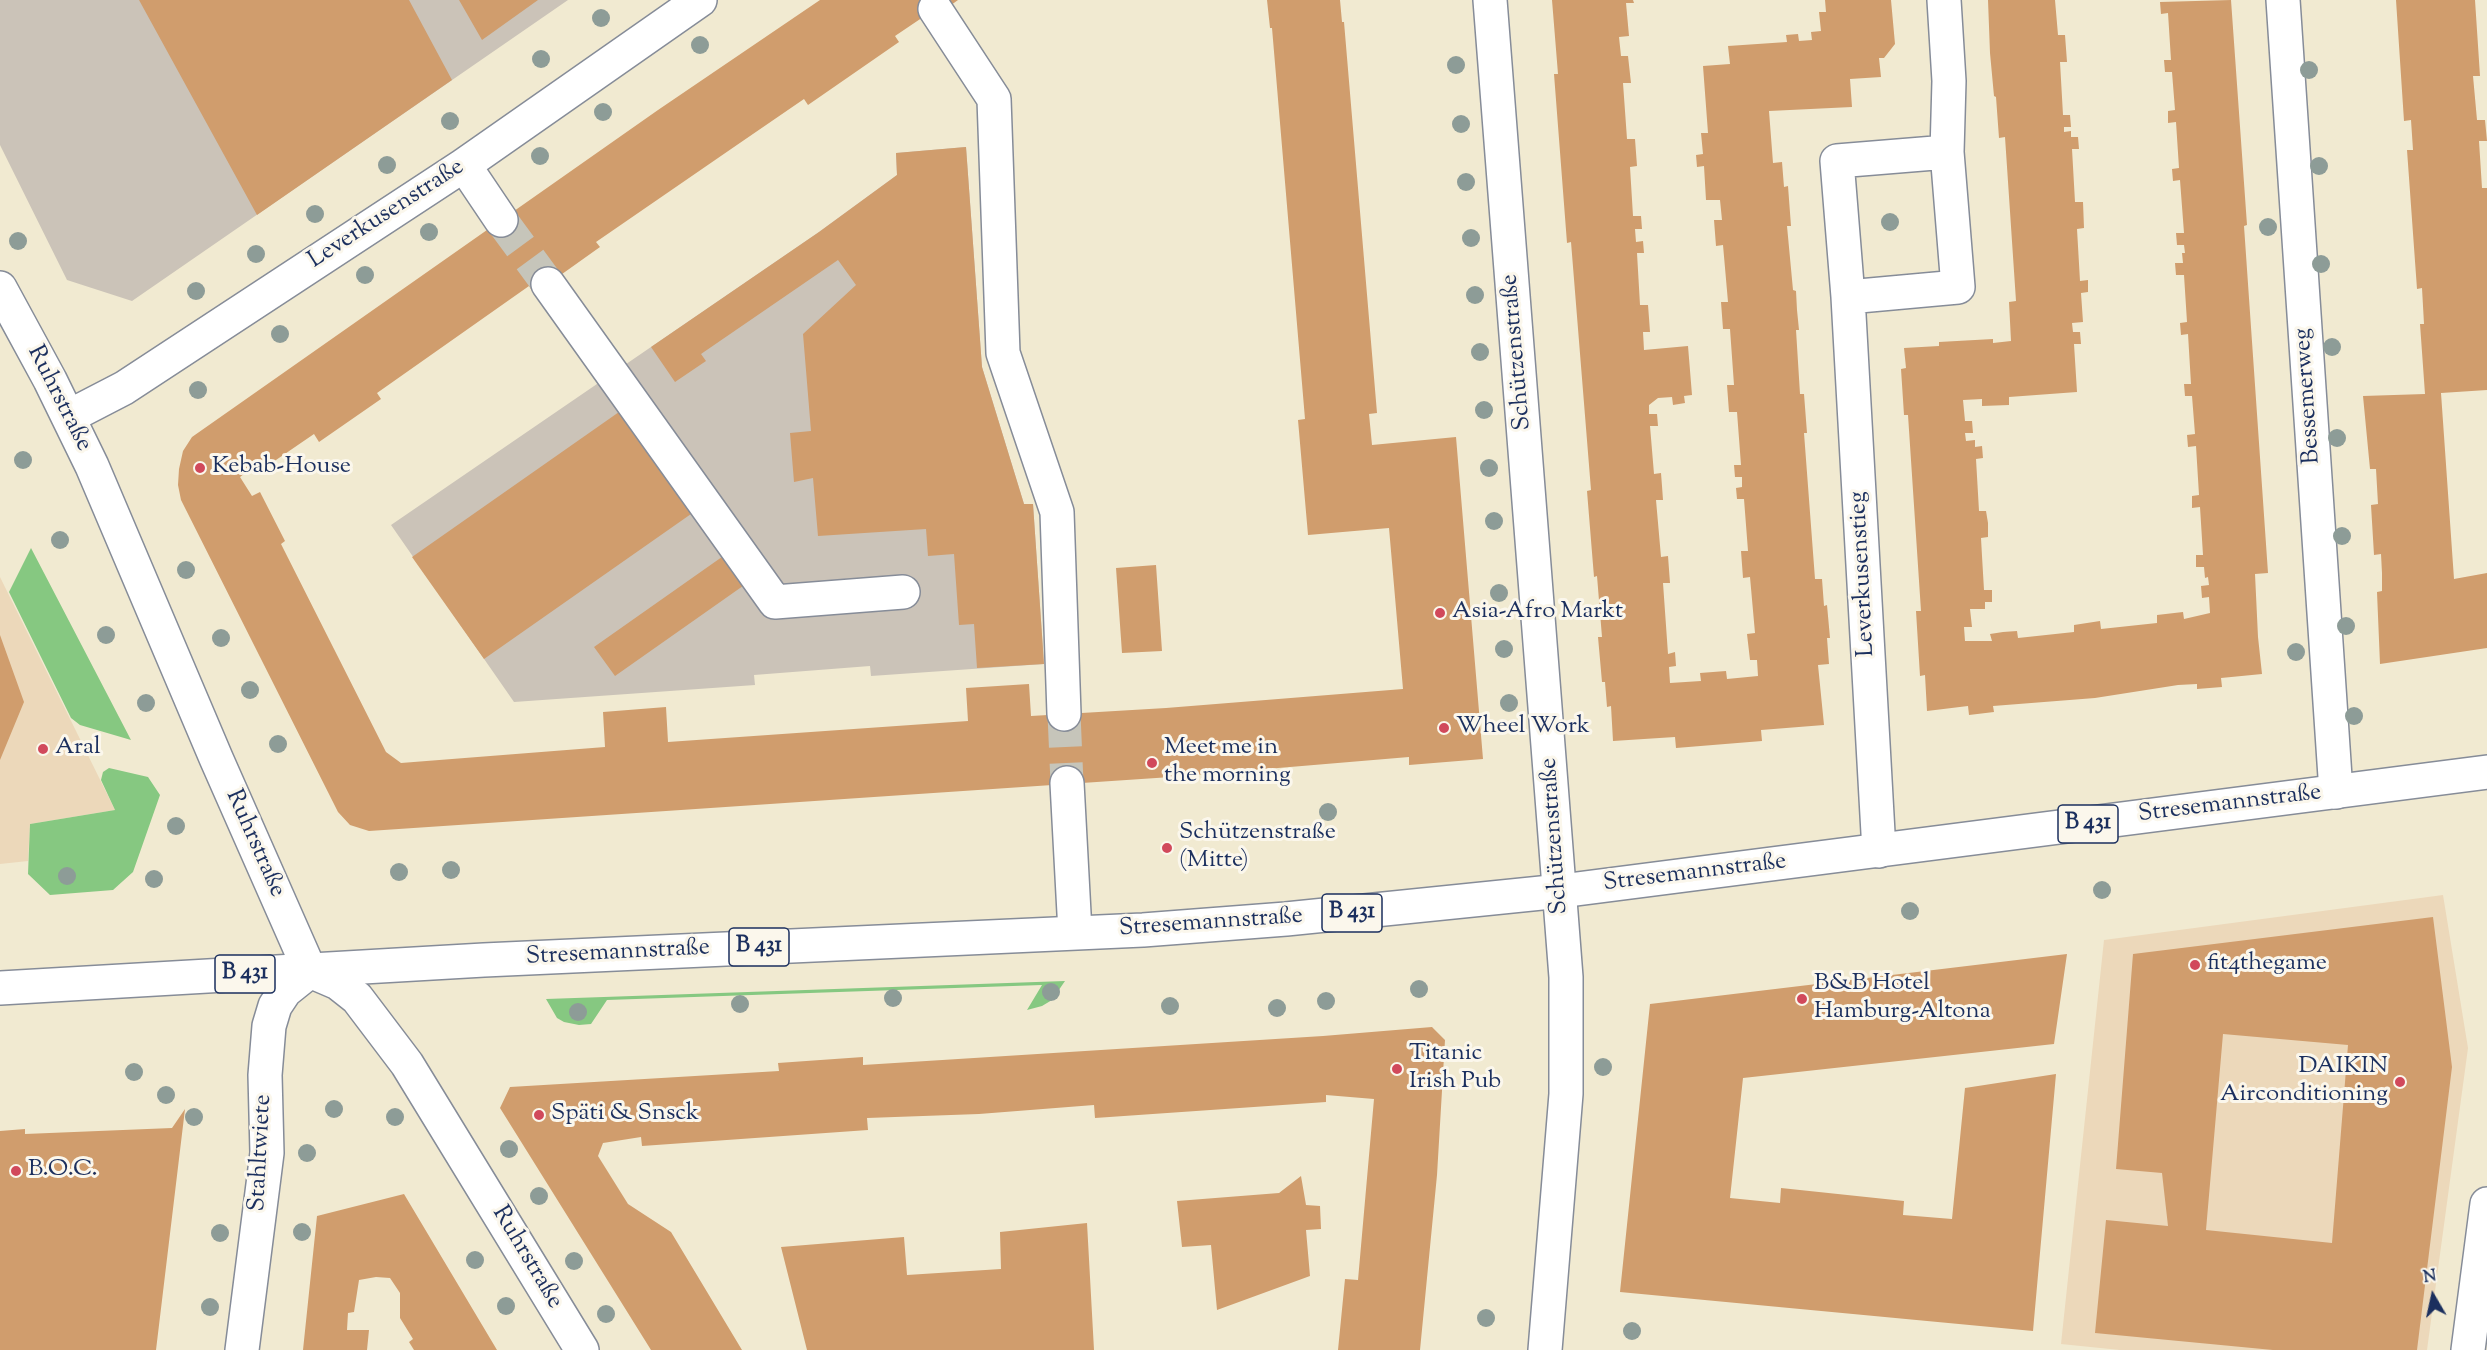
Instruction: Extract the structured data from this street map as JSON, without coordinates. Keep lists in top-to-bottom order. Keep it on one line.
{"streets":{"street":["Leverkusenstraße","Schützenstraße","Bessemerweg","Ruhrstraße","Leverkusenstieg","Stresemannstraße","B 431","Stahltwiete"]},"crossings":[["Leverkusenstraße","Ruhrstraße"],["Schützenstraße","Stresemannstraße"],["Bessemerweg","Stresemannstraße"],["Ruhrstraße","Stresemannstraße"],["Ruhrstraße","Stahltwiete"],["Leverkusenstieg","Stresemannstraße"],["Stresemannstraße","Stahltwiete"]],"places":["Kebab-House","Asia-Afro Markt","Wheel Work","Aral","Meet me in the morning","Schützenstraße (Mitte)","fit4thegame","B&B Hotel Hamburg-Altona","Titanic Irish Pub","DAIKIN Airconditioning","Späti & Snsck","B.O.C."],"north":"top"}
